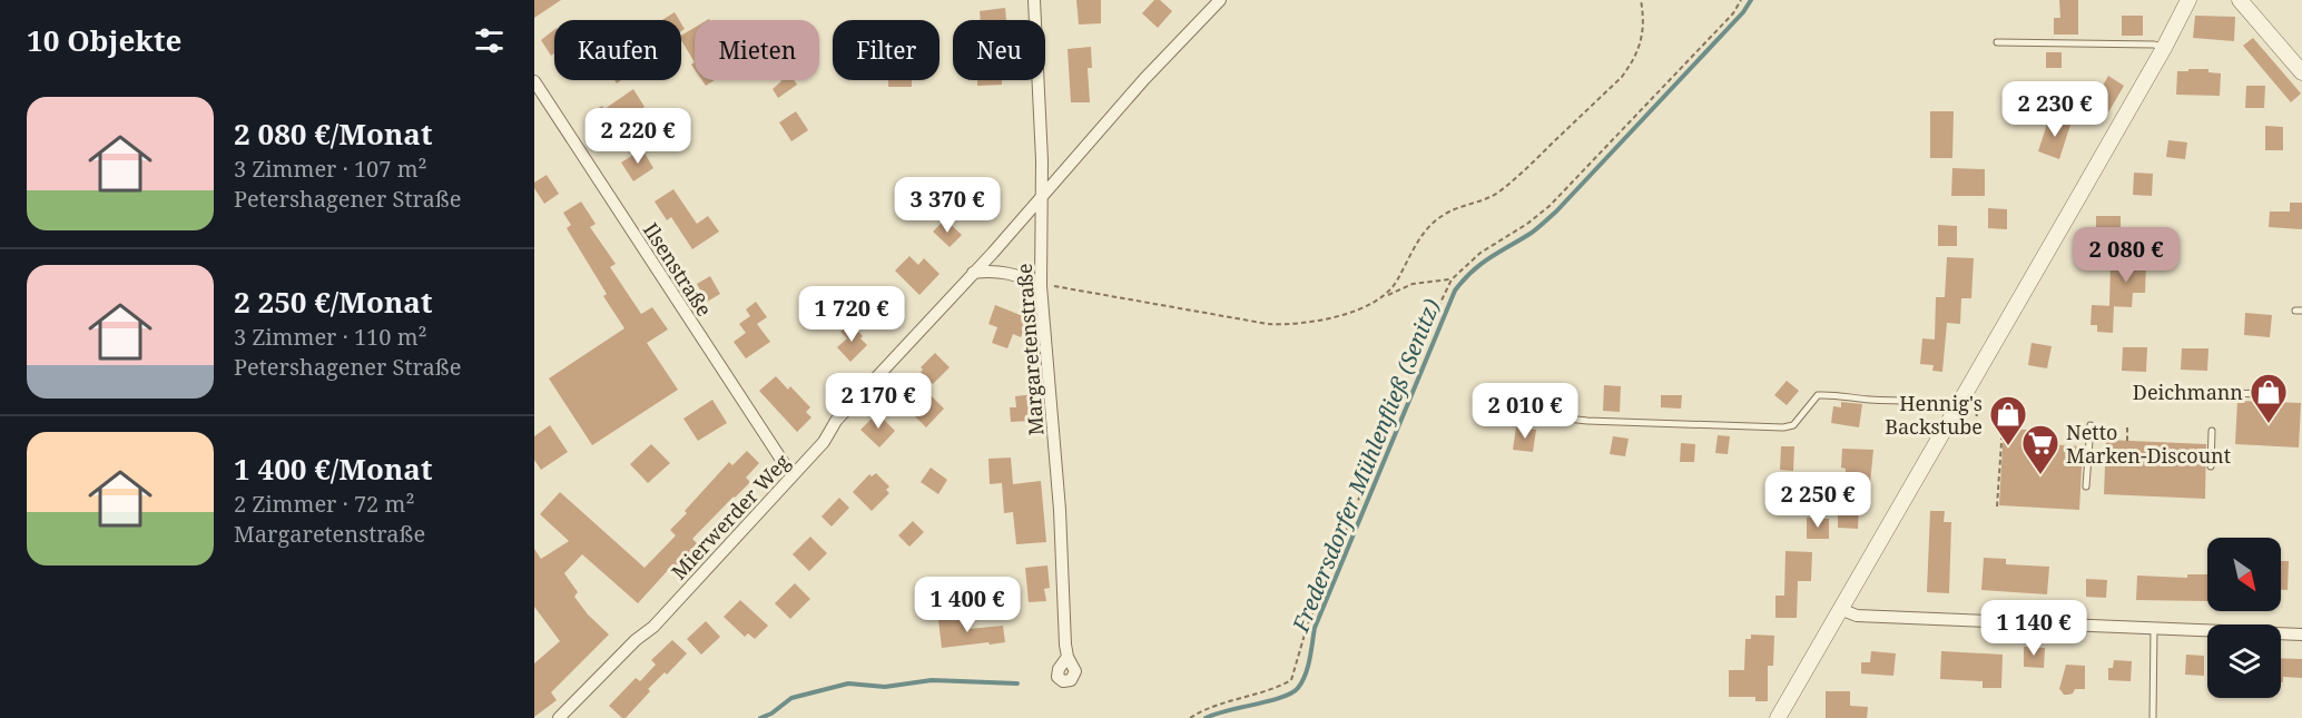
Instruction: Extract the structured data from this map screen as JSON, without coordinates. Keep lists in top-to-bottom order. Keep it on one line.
{"streets":{"street":["Ilsenstraße","Margaretenstraße","Mierwerder Weg"]},"crossings":[["Ilsenstraße","Mierwerder Weg"],["Margaretenstraße","Mierwerder Weg"]],"water":["Fredersdorfer Mühlenfließ (Senitz)"],"places":{"shop":["Deichmann","Hennig's Backstube"],"supermarket":["Netto Marken-Discount"]},"north":"bottom right","page":{"heading":"10 Objekte","chip":["Kaufen","Mieten","Filter","Neu"],"list":[{"name":"2 080 €/Monat","note":"3 Zimmer · 107 m² · Petershagener Straße"},{"name":"2 250 €/Monat","note":"3 Zimmer · 110 m² · Petershagener Straße"},{"name":"1 400 €/Monat","note":"2 Zimmer · 72 m² · Margaretenstraße"}],"price":["2 230 €","2 220 €","3 370 €","2 080 €","1 720 €","2 170 €","2 010 €","2 250 €","1 400 €","1 140 €"]}}
